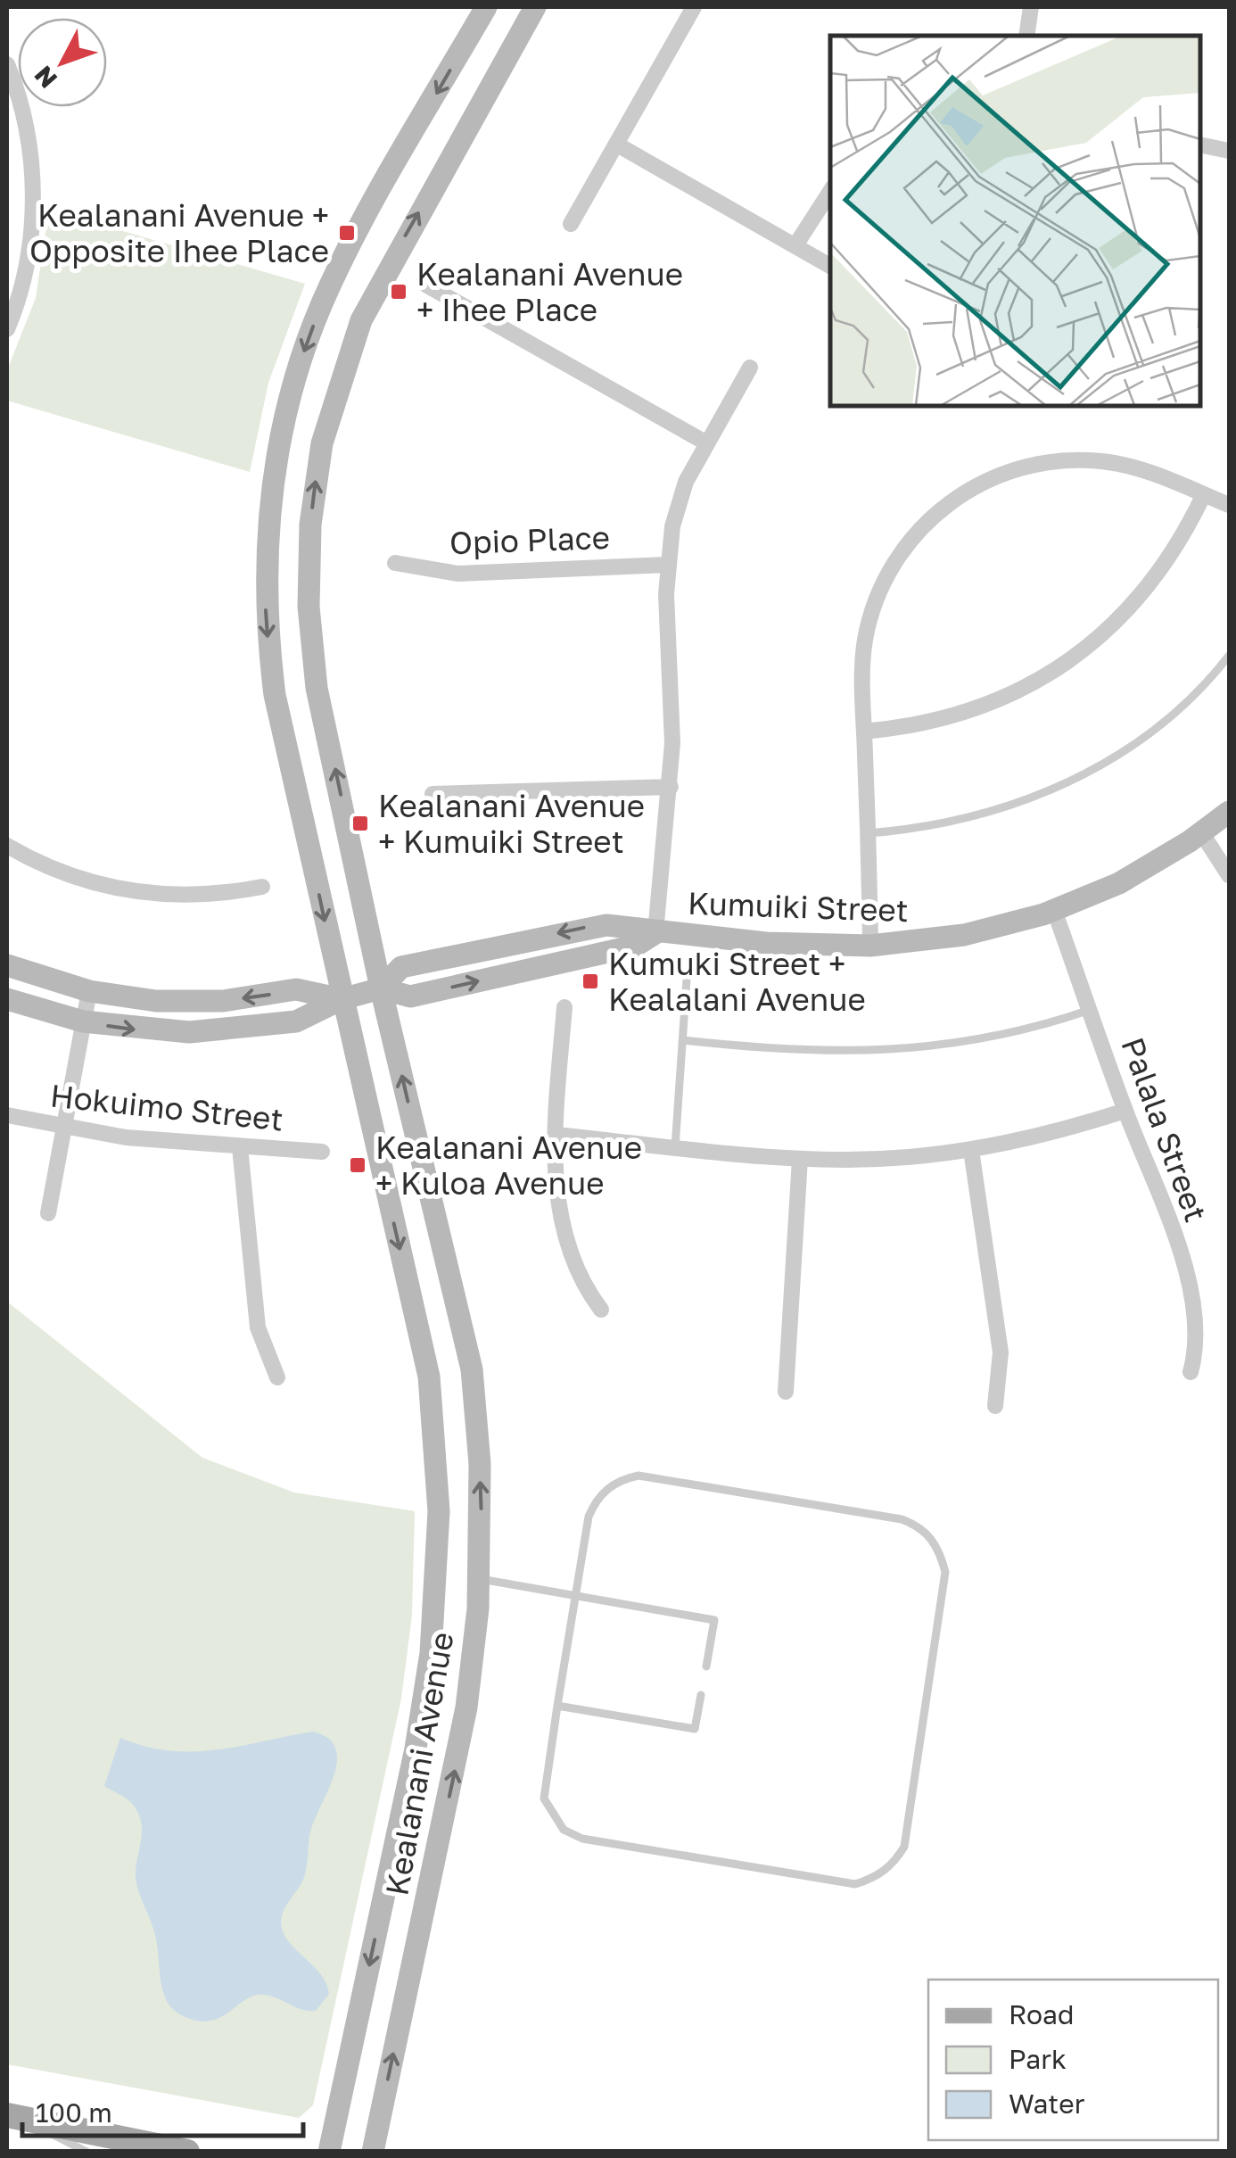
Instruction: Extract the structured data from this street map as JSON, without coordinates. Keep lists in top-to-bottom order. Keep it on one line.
{"streets":{"street":["Opio Place","Kumuiki Street","Hokuimo Street","Palala Street","Kealanani Avenue"]},"crossings":[["Kumuiki Street","Palala Street"],["Kumuiki Street","Kealanani Avenue"]],"places":{"transit":["Kealanani Avenue + Opposite Ihee Place","Kealanani Avenue + Ihee Place","Kealanani Avenue + Kumuiki Street","Kumuki Street + Kealalani Avenue","Kealanani Avenue + Kuloa Avenue"]},"legend":["Road","Park","Water"],"scale_bar":"100 m","north":"bottom left"}
